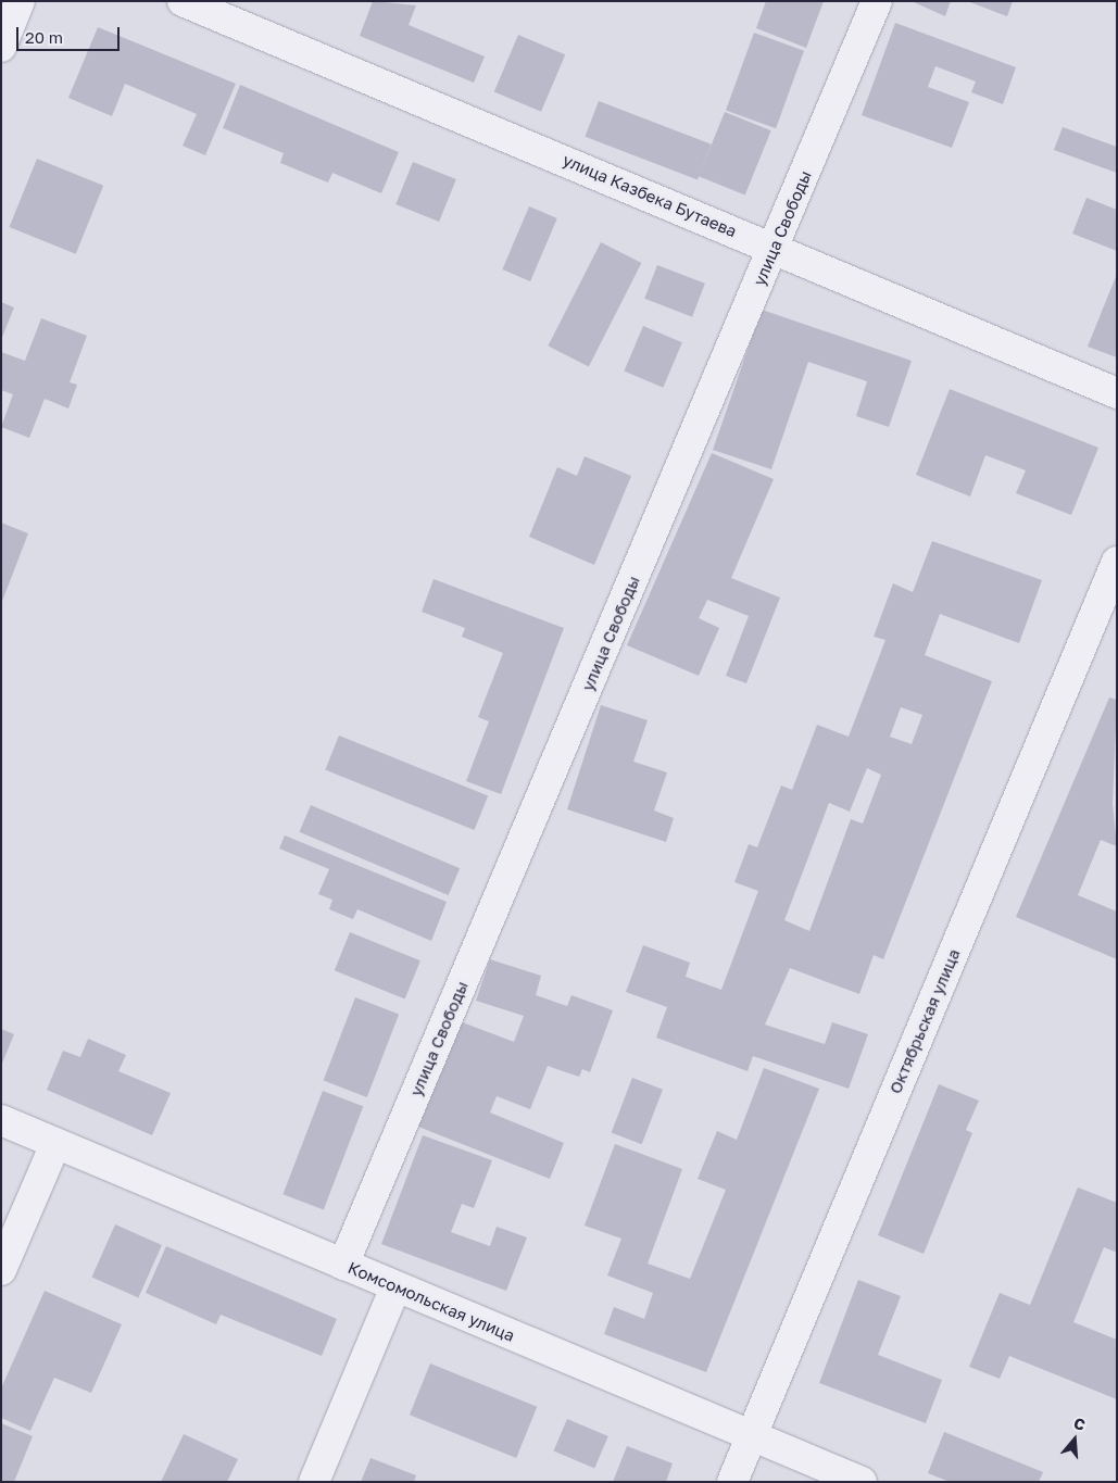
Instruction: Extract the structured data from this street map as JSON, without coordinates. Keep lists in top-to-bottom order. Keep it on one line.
{"streets":{"street":["улица Казбека Бутаева","улица Свободы","Октябрьская улица","Комсомольская улица"]},"crossings":[["улица Казбека Бутаева","улица Свободы"],["улица Свободы","Комсомольская улица"],["Октябрьская улица","Комсомольская улица"]],"scale_bar":"20 m","north":"top"}
